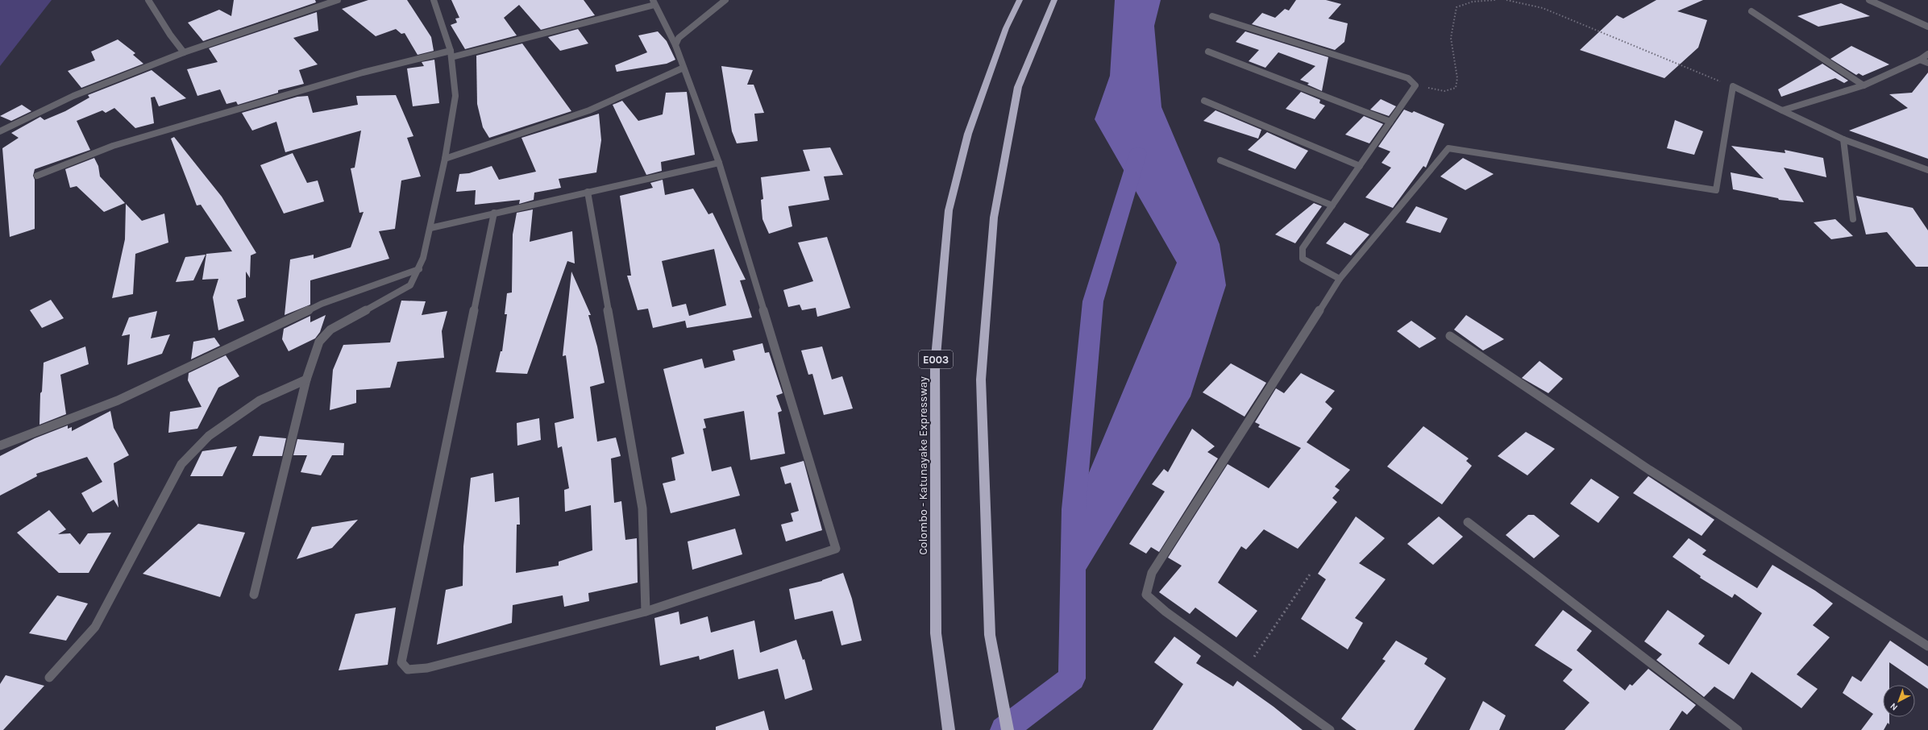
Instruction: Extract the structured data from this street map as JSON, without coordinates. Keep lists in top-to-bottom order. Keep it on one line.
{"streets":{"highway":["E003","Colombo - Katunayake Expressway"]},"north":"bottom left"}
